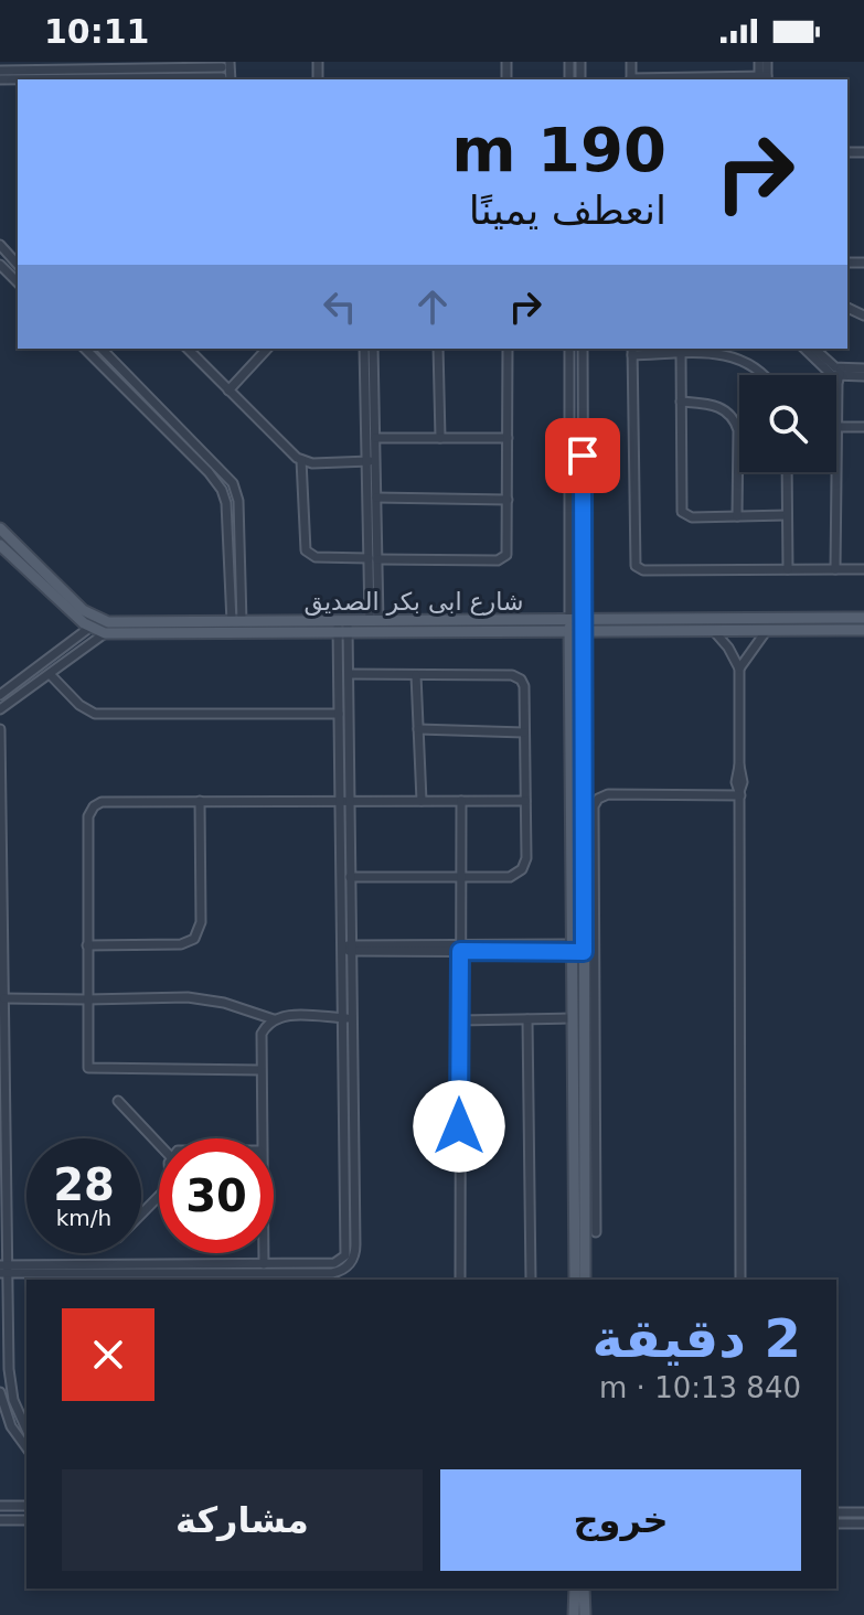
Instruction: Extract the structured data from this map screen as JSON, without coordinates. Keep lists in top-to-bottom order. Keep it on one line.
{"streets":{"main road":["شارع ابى بكر الصديق"]},"page":{"status":"10:11","turn":["190 m","انعطف يمينًا"],"speed":"28 km/h","limit":"30","heading":["2 دقيقة","840 m · 10:13"],"buttons":["خروج","مشاركة"]}}
